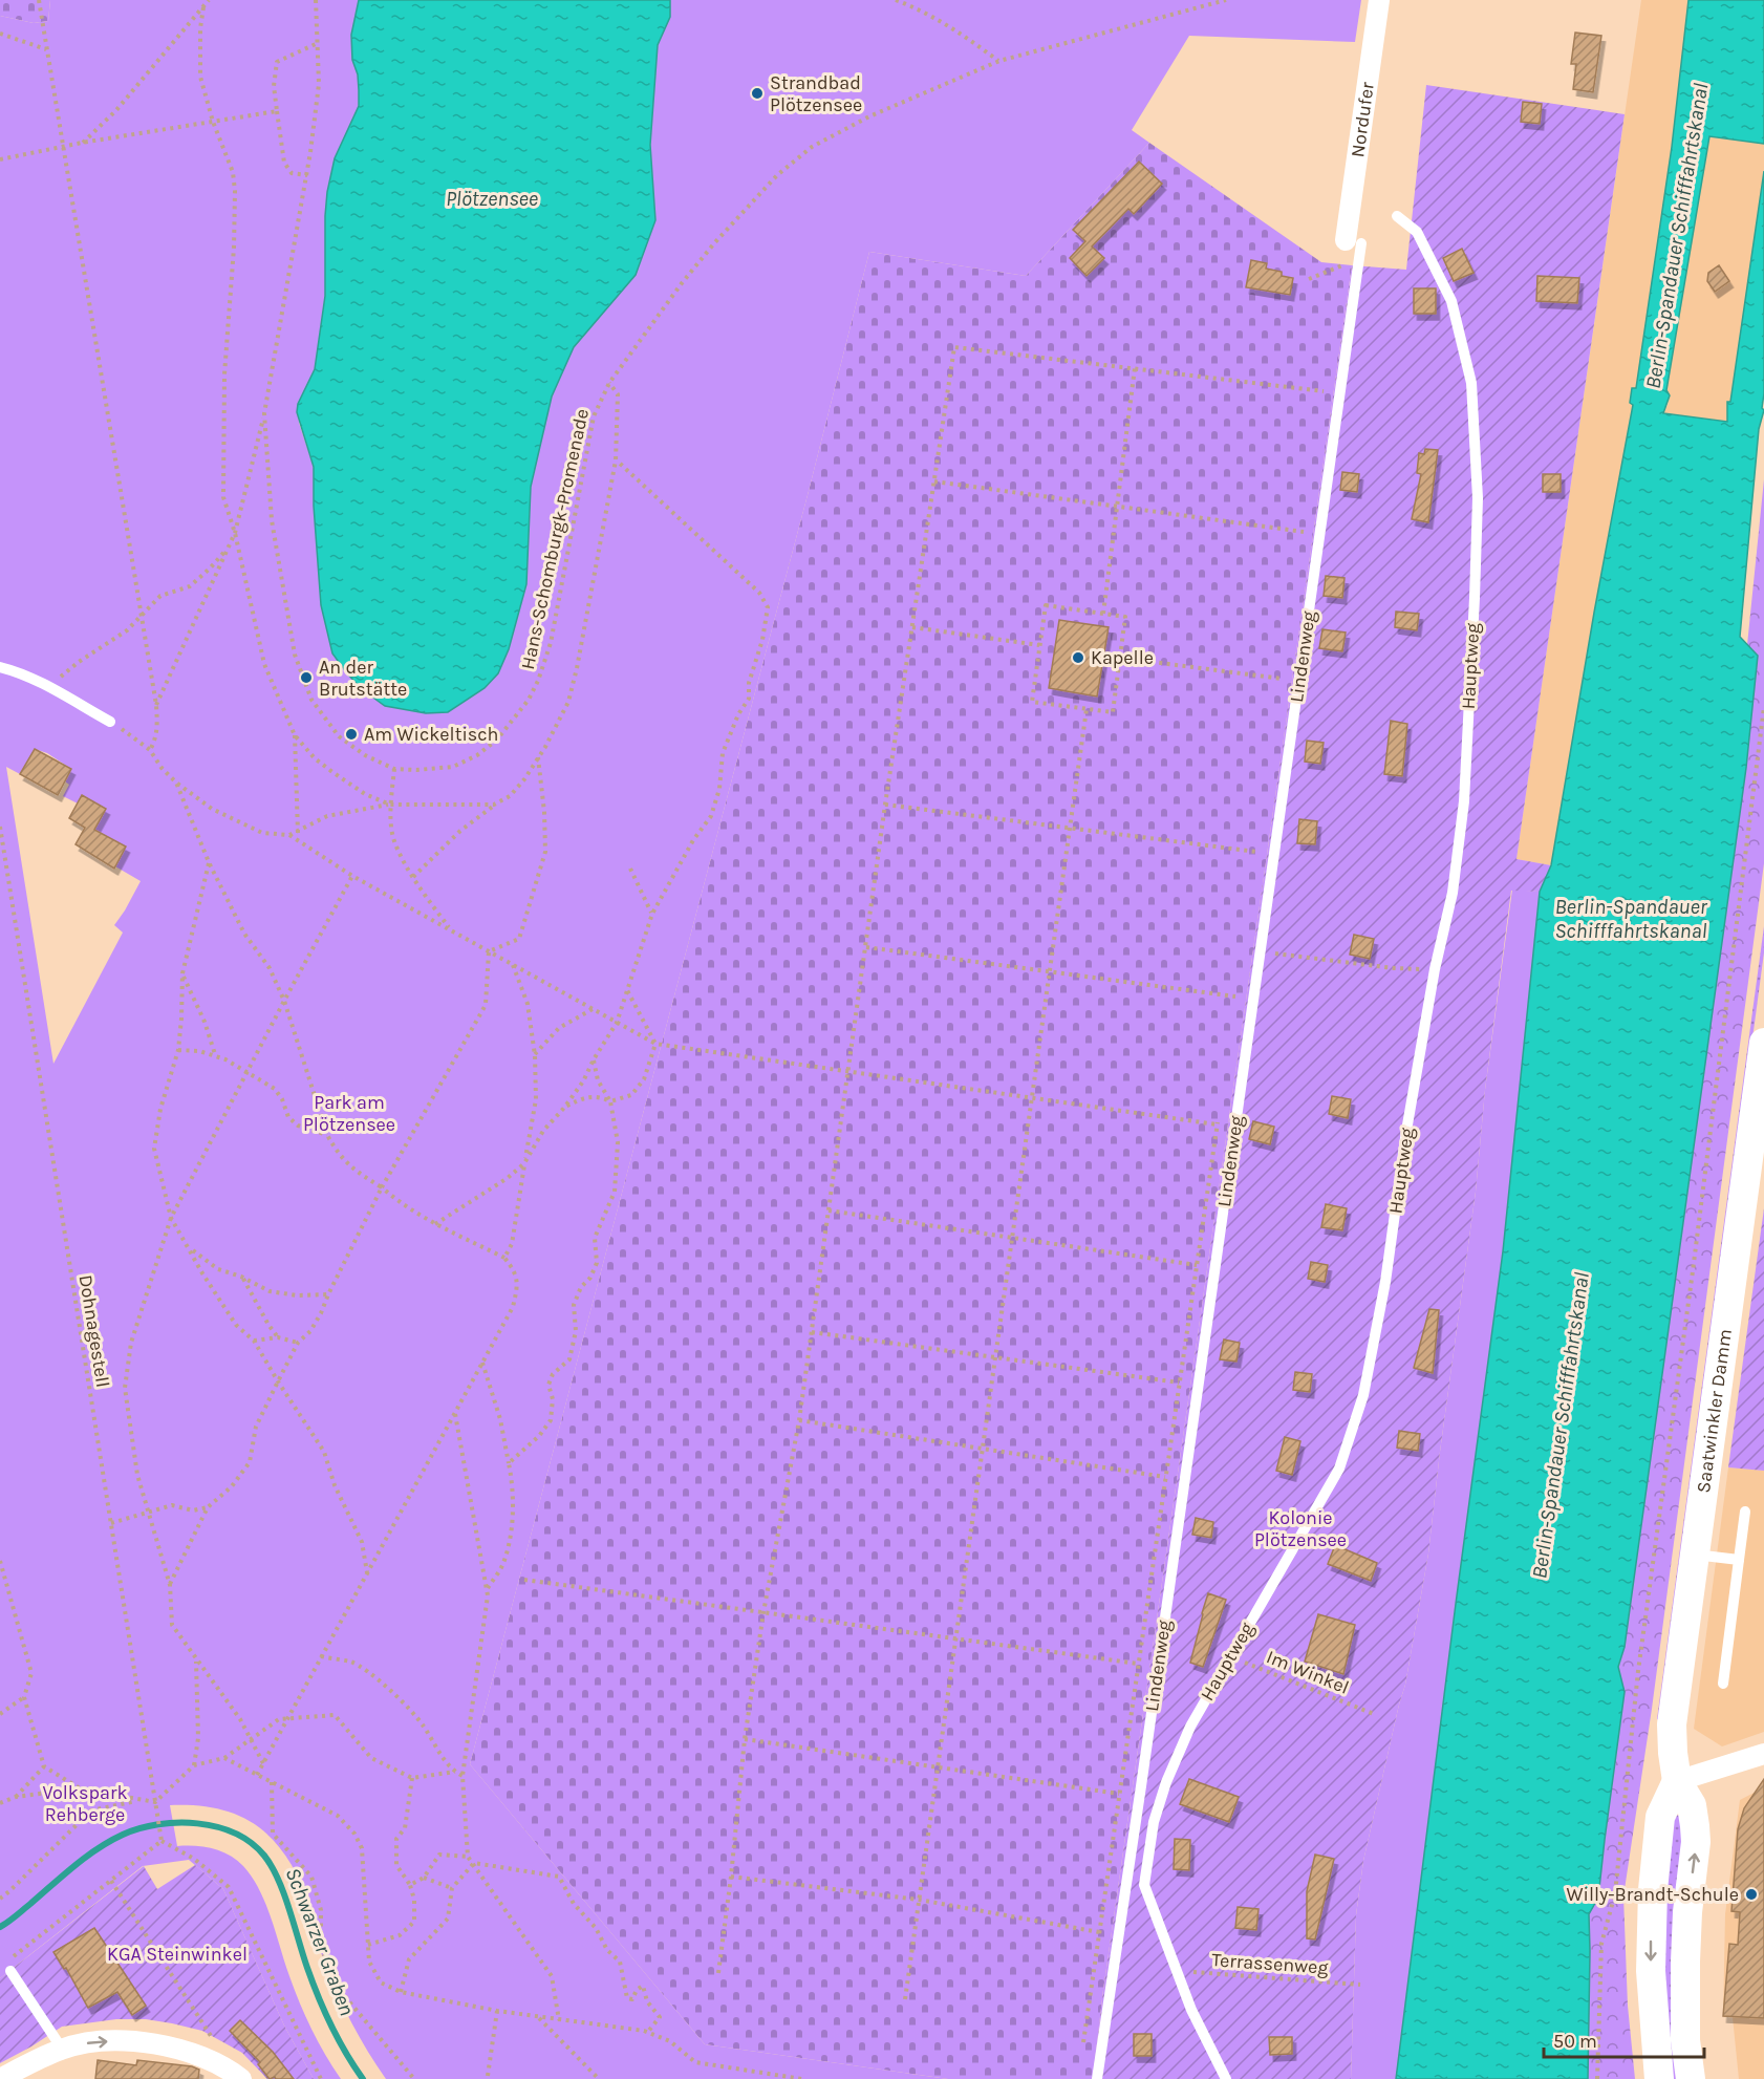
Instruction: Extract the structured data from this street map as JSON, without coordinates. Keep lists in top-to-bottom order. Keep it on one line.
{"streets":{"main road":["Saatwinkler Damm"],"street":["Nordufer"],"lane":["Lindenweg","Hauptweg"],"path":["Hans-Schomburgk-Promenade","Dohnagestell","Im Winkel","Terrassenweg"]},"crossings":[["Nordufer","Lindenweg"],["Hauptweg","Im Winkel"],["Hauptweg","Terrassenweg"]],"water":["Plötzensee","Berlin-Spandauer Schifffahrtskanal","Schwarzer Graben"],"parks":["Park am Plötzensee","Kolonie Plötzensee","Volkspark Rehberge","KGA Steinwinkel"],"places":["Strandbad Plötzensee","Kapelle","An der Brutstätte","Am Wickeltisch","Willy-Brandt-Schule"],"scale_bar":"50 m"}
